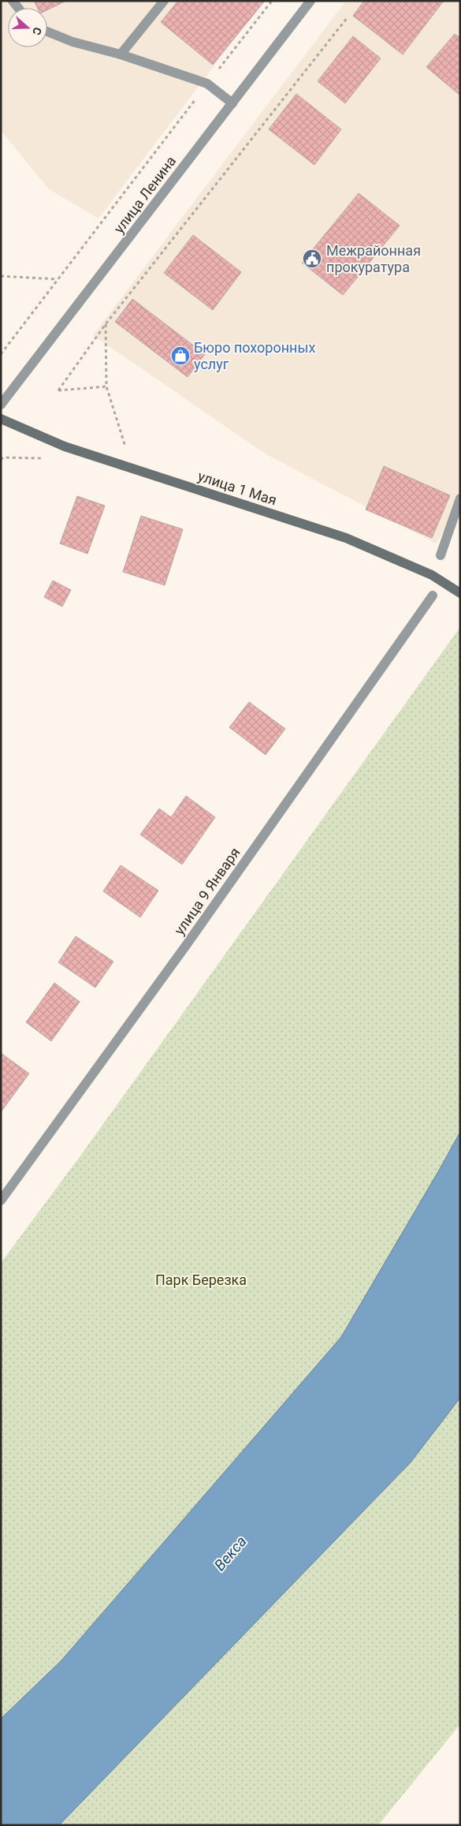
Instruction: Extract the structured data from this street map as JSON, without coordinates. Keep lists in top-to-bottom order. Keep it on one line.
{"streets":{"main road":["улица 1 Мая"],"street":["улица Ленина","улица 9 Января"]},"water":["Векса"],"parks":["Парк Березка"],"places":{"public building":["Межрайонная прокуратура"],"shop":["Бюро похоронных услуг"]},"north":"right"}
